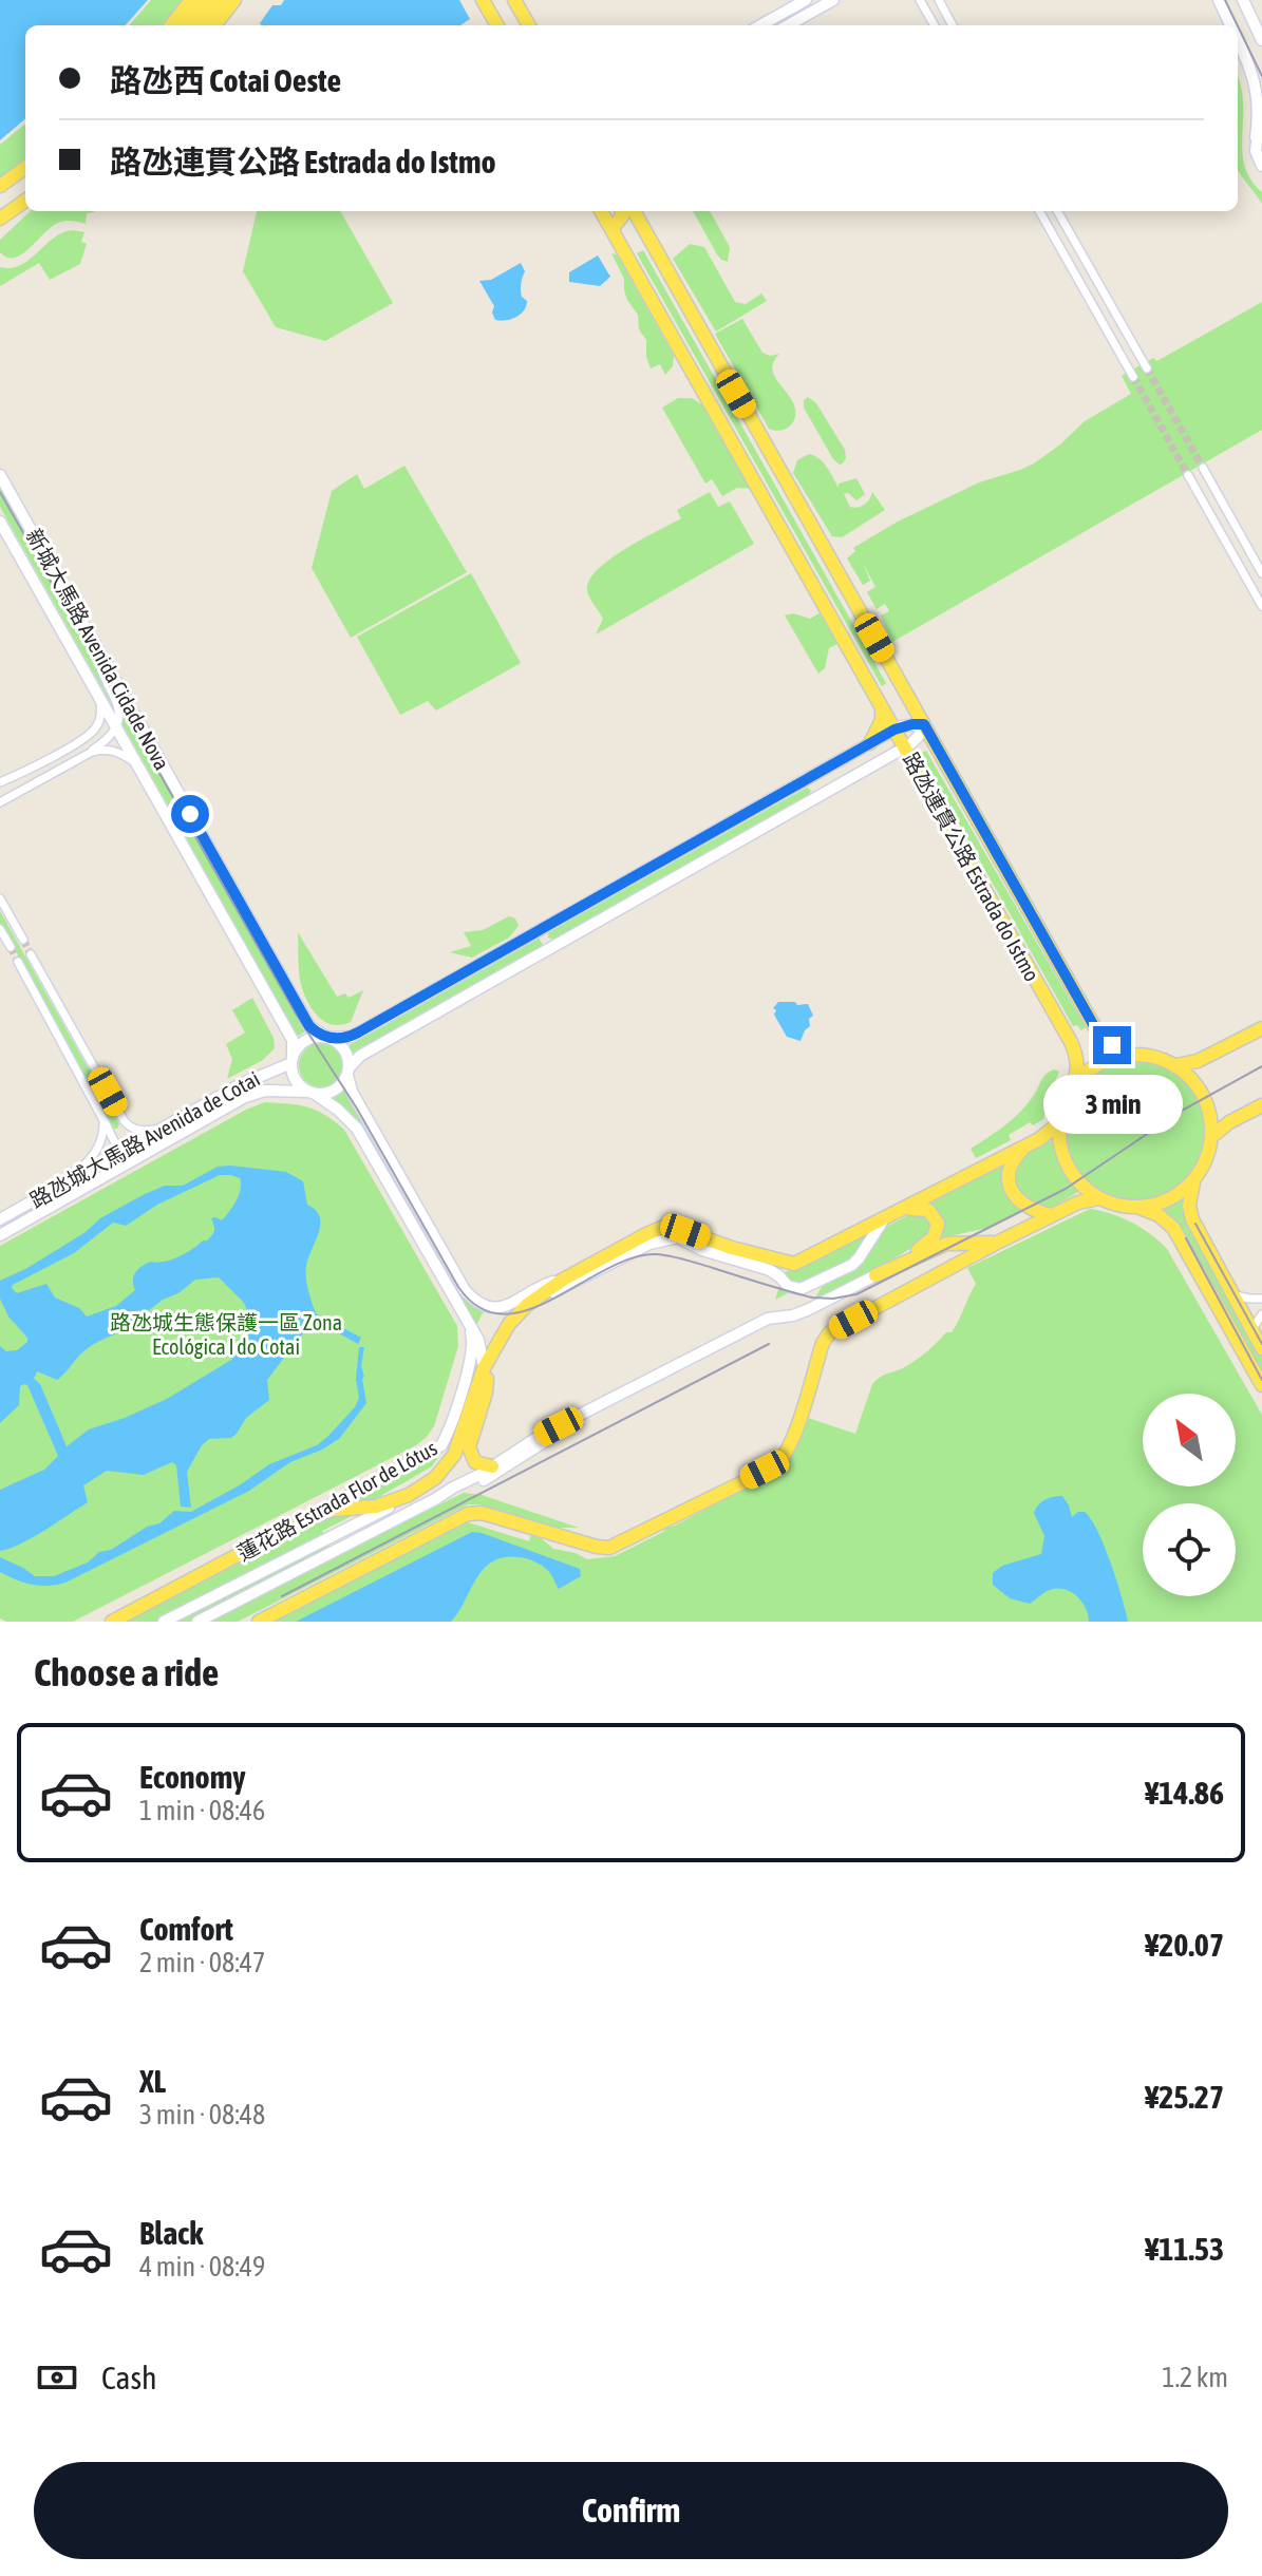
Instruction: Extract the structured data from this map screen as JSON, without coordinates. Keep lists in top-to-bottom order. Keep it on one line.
{"streets":{"main road":["新城大馬路 Avenida Cidade Nova","路氹連貫公路 Estrada do Istmo","路氹城大馬路 Avenida de Cotai","蓮花路 Estrada Flor de Lótus"]},"crossings":[["新城大馬路 Avenida Cidade Nova","路氹城大馬路 Avenida de Cotai"]],"parks":["路氹城生態保護一區 Zona Ecológica I do Cotai"],"north":"top left","page":{"banner":["路氹西 Cotai Oeste","路氹連貫公路 Estrada do Istmo"],"bubble":"3 min","heading":"Choose a ride","list":[{"name":"Economy","note":"1 min · 08:46","value":"¥14.86"},{"name":"Comfort","note":"2 min · 08:47","value":"¥20.07"},{"name":"XL","note":"3 min · 08:48","value":"¥25.27"},{"name":"Black","note":"4 min · 08:49","value":"¥11.53"}],"pay":["Cash","1.2 km"],"buttons":"Confirm"}}
